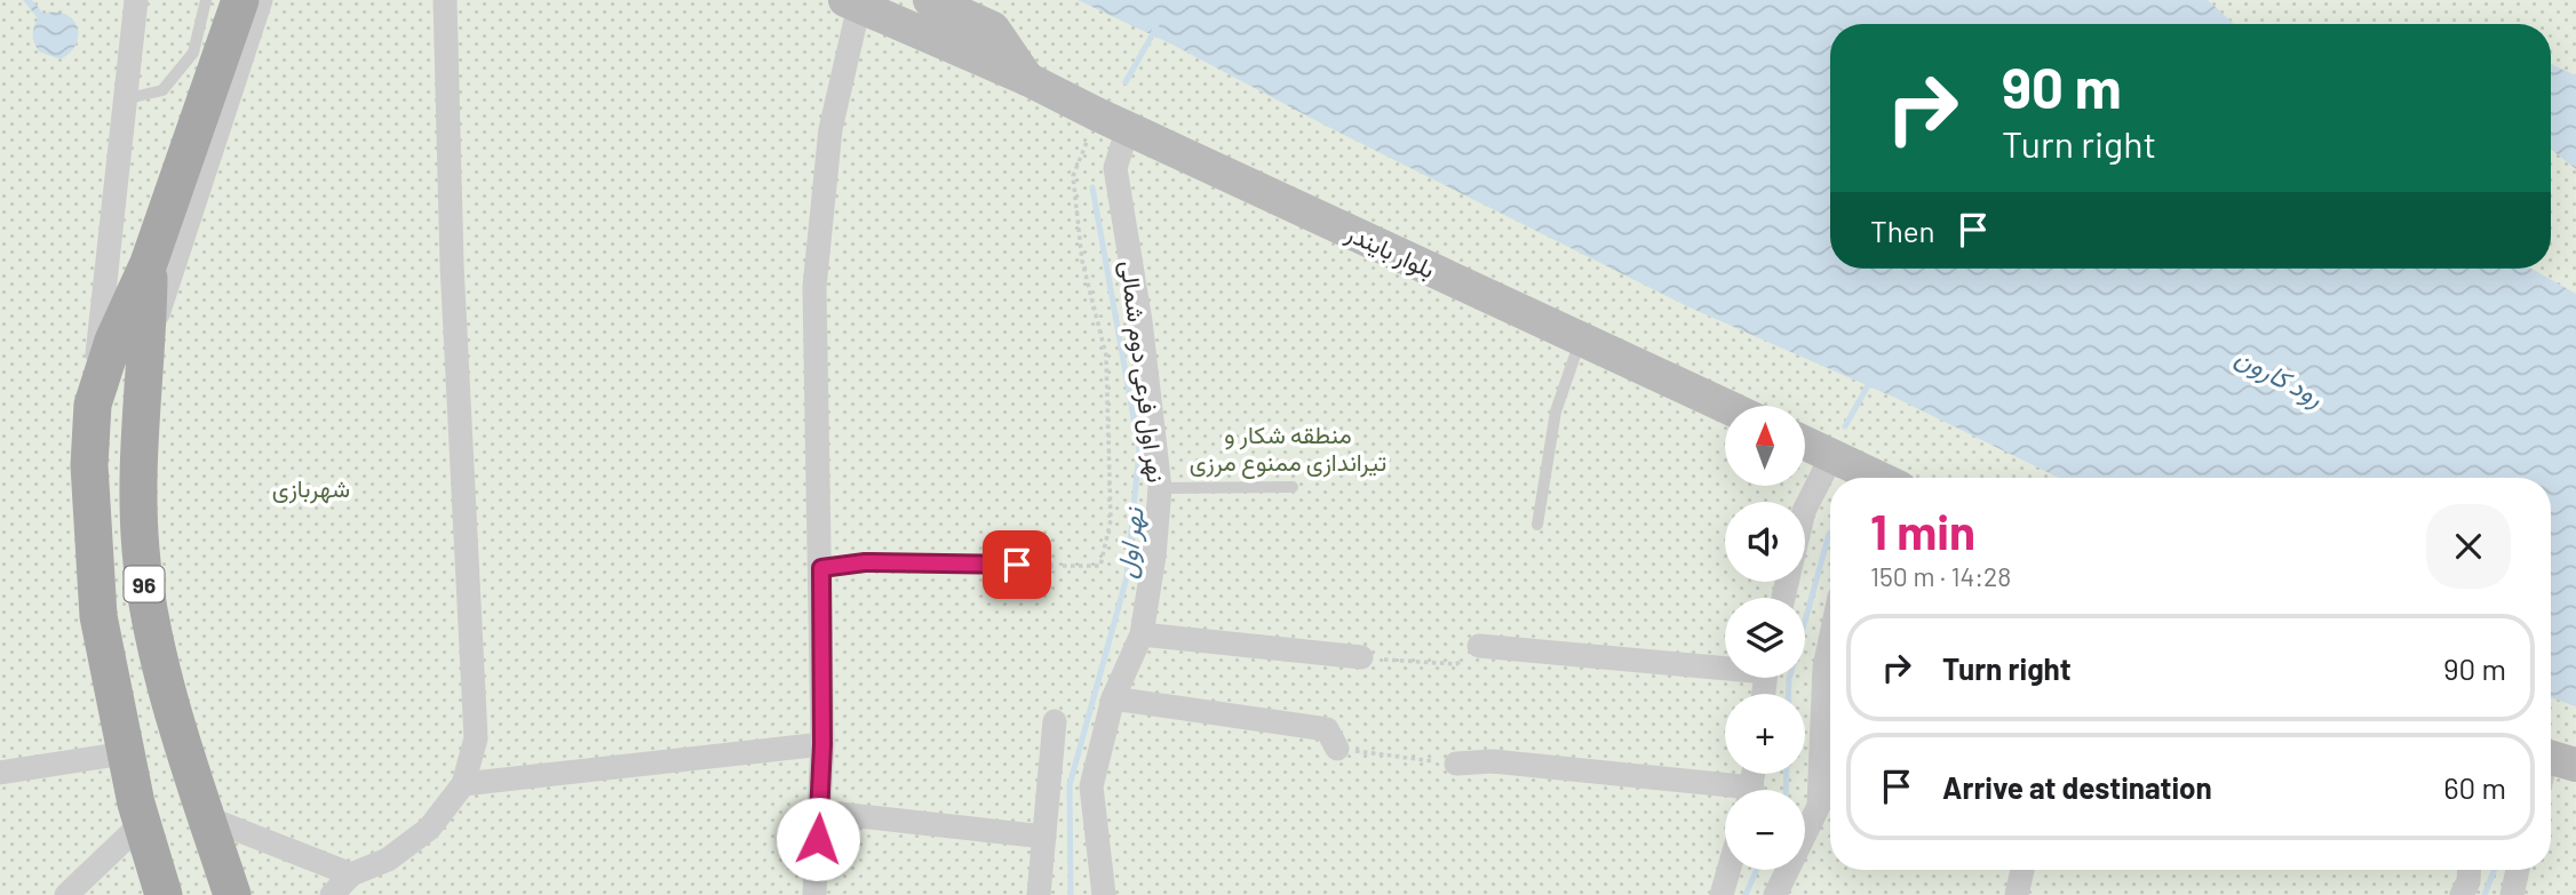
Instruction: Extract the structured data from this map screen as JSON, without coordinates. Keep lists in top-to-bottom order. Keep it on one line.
{"streets":{"main road":["96"],"street":["بلوار بایندر","نهر اول فرعی دوم شمالی"]},"crossings":[["بلوار بایندر","نهر اول فرعی دوم شمالی"]],"water":["رود کارون","نهر اول"],"parks":["منطقه شکار و تیراندازی ممنوع مرزی","شهربازی"],"north":"top","page":{"turn":["90 m","Turn right"],"then":"Then","map_buttons":["+","−"],"heading":["1 min","150 m · 14:28"],"list":[{"name":"Turn right","value":"90 m"},{"name":"Arrive at destination","value":"60 m"}]}}
